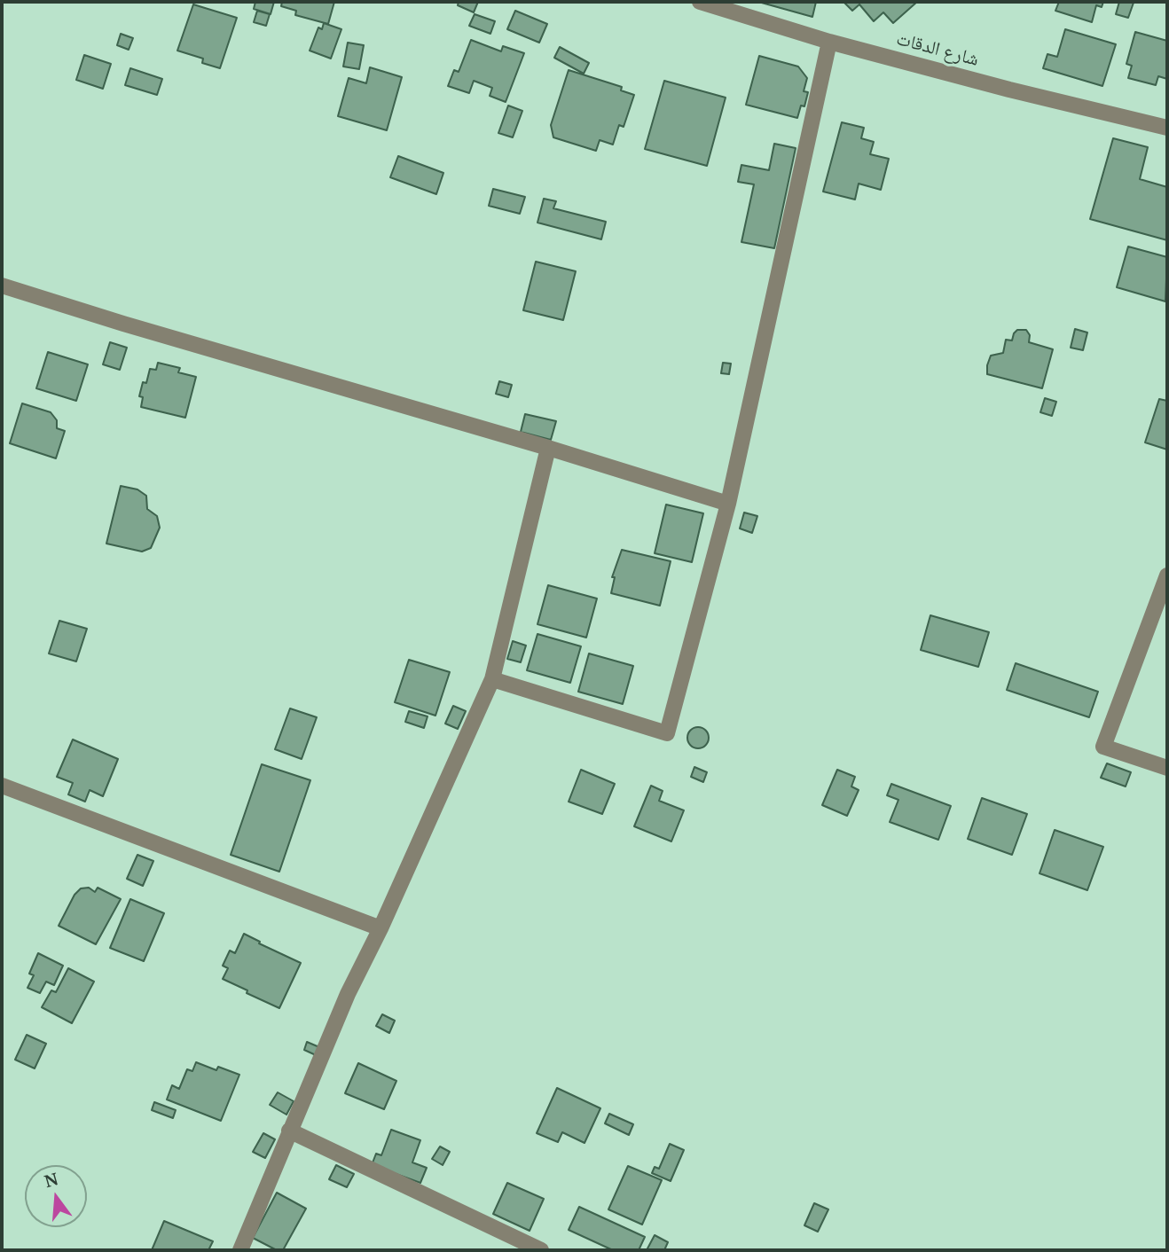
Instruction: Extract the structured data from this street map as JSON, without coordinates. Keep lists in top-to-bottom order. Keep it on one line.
{"streets":{"street":["شارع الدقات"]},"north":"top"}
